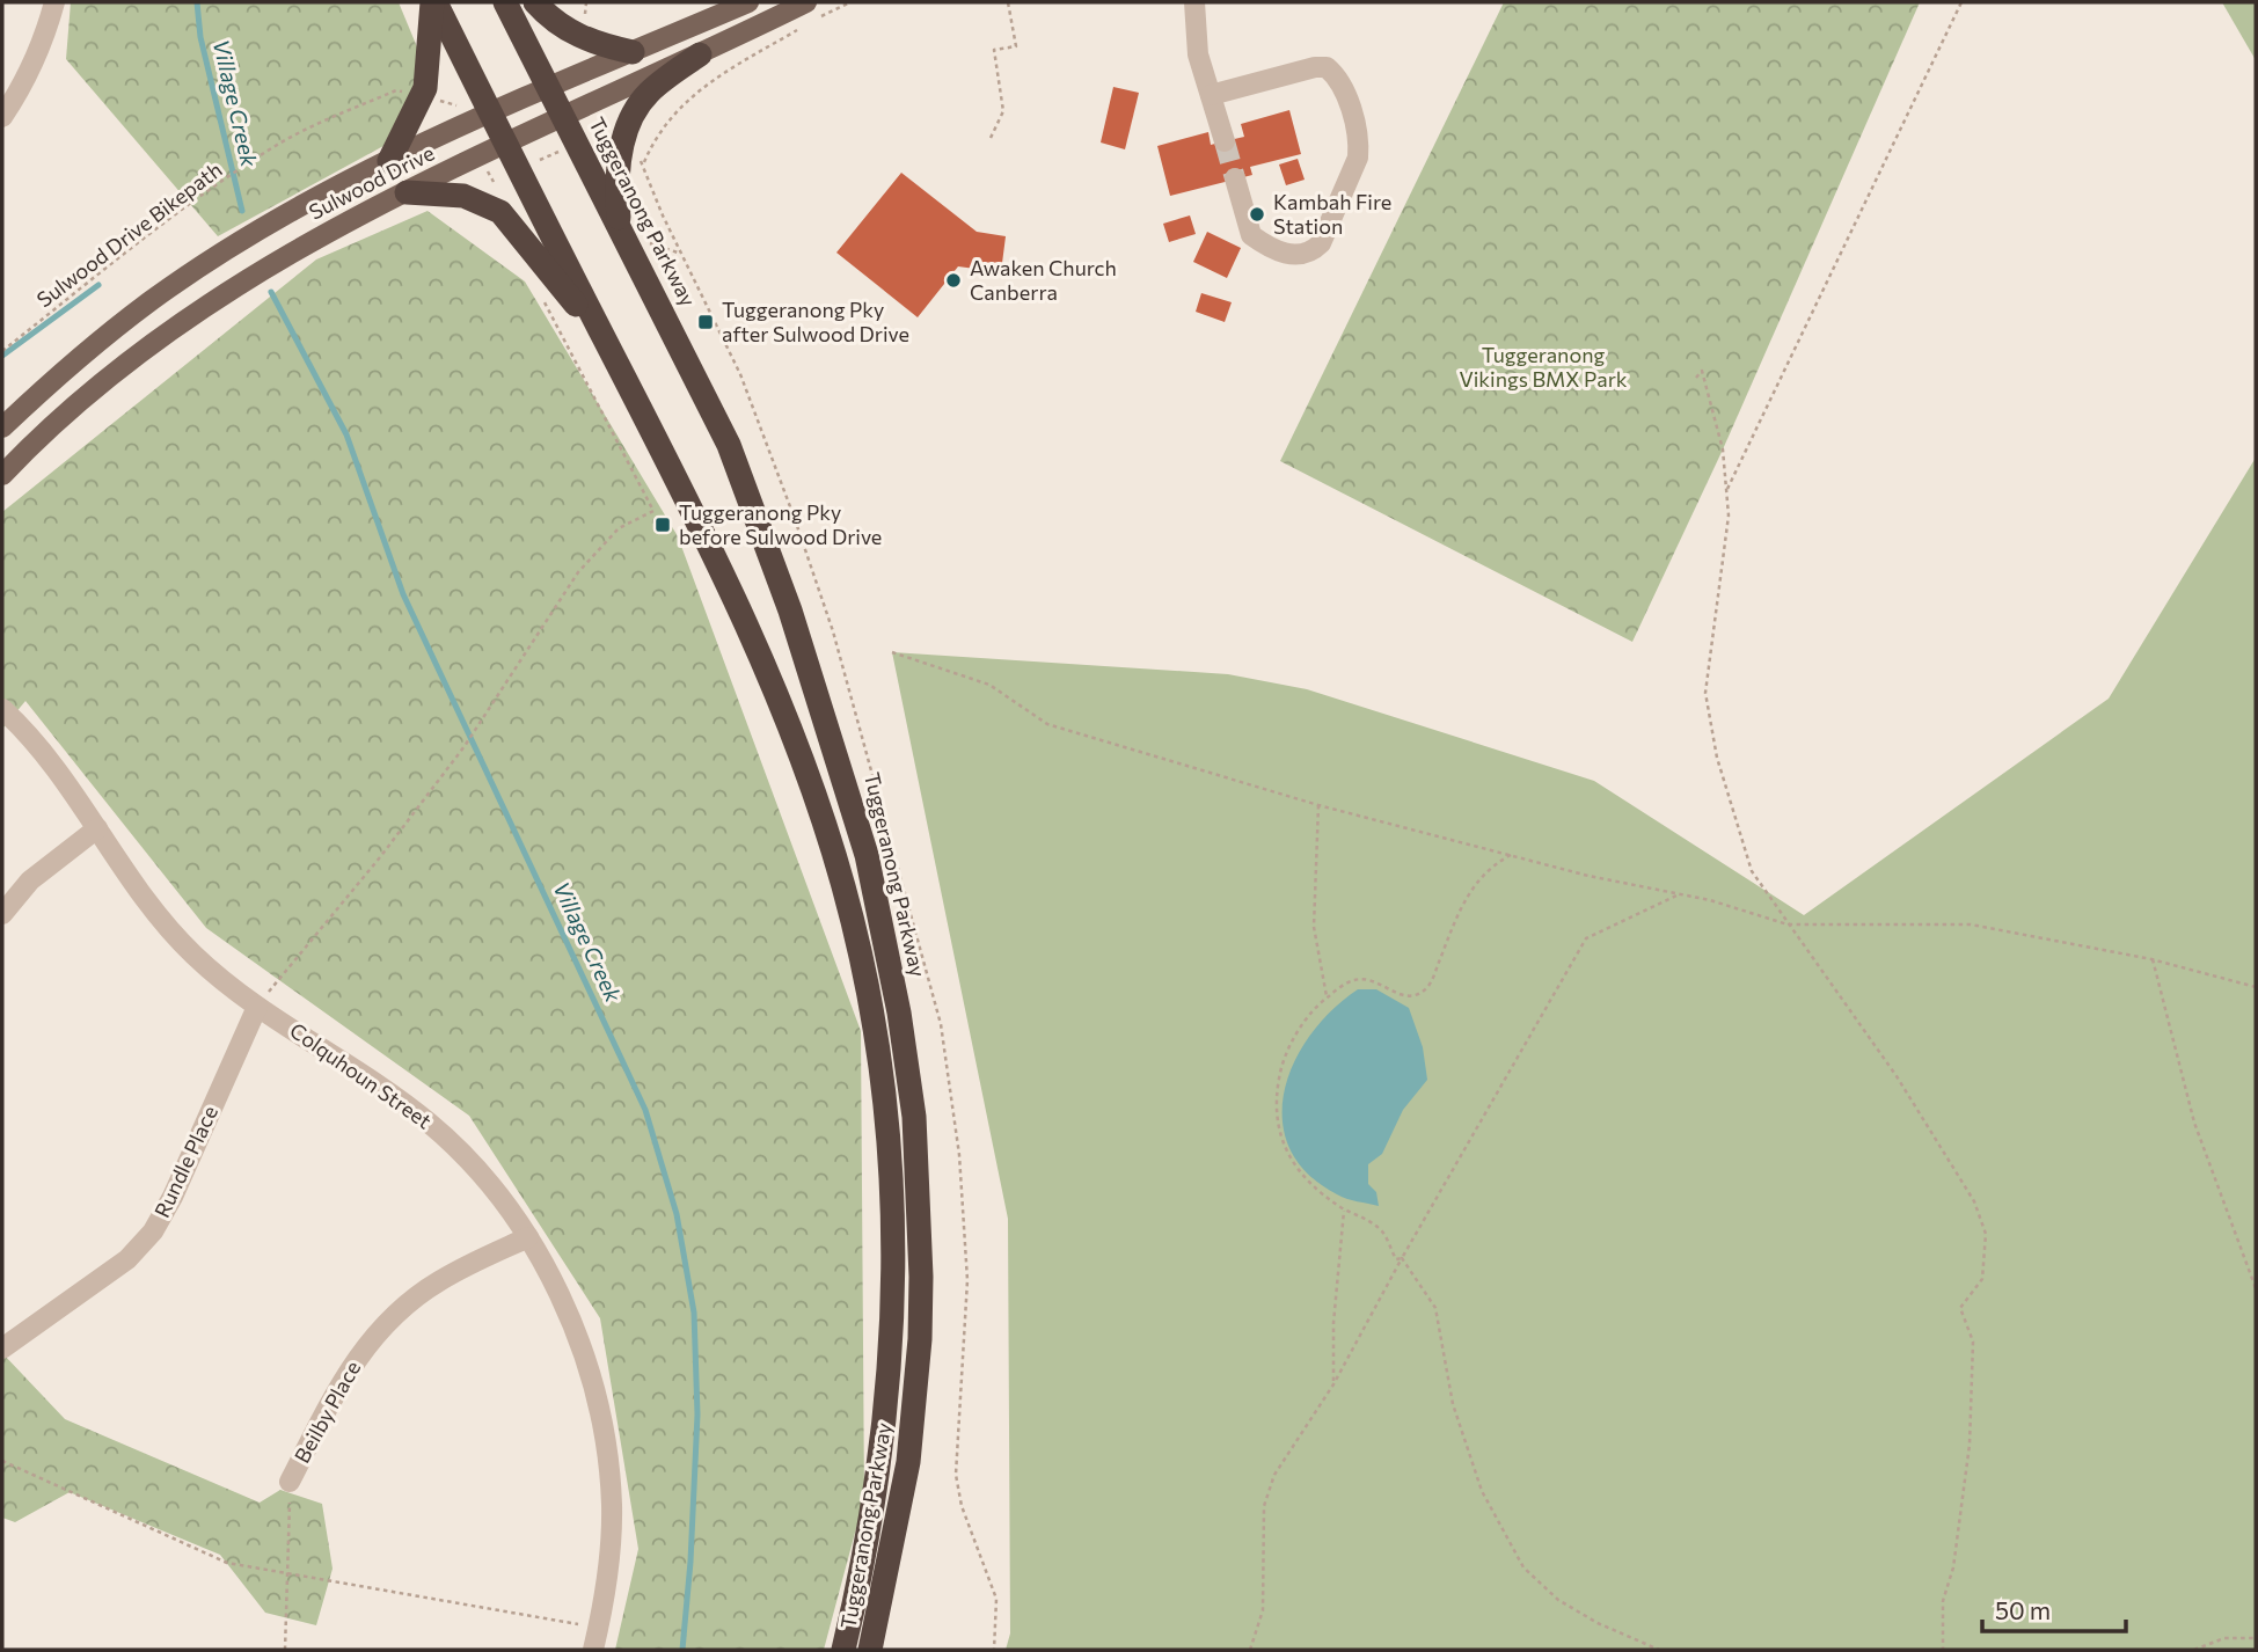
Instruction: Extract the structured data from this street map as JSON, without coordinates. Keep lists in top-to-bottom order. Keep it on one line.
{"streets":{"highway":["Tuggeranong Parkway"],"main road":["Sulwood Drive"],"street":["Colquhoun Street","Rundle Place","Beilby Place"],"path":["Sulwood Drive Bikepath"]},"crossings":[["Sulwood Drive","Tuggeranong Parkway"],["Colquhoun Street","Rundle Place"],["Colquhoun Street","Beilby Place"]],"water":["Village Creek"],"parks":["Tuggeranong Vikings BMX Park"],"places":{"other":["Kambah Fire Station","Awaken Church Canberra"],"transit":["Tuggeranong Pky after Sulwood Drive","Tuggeranong Pky before Sulwood Drive"]},"scale_bar":"50 m"}
